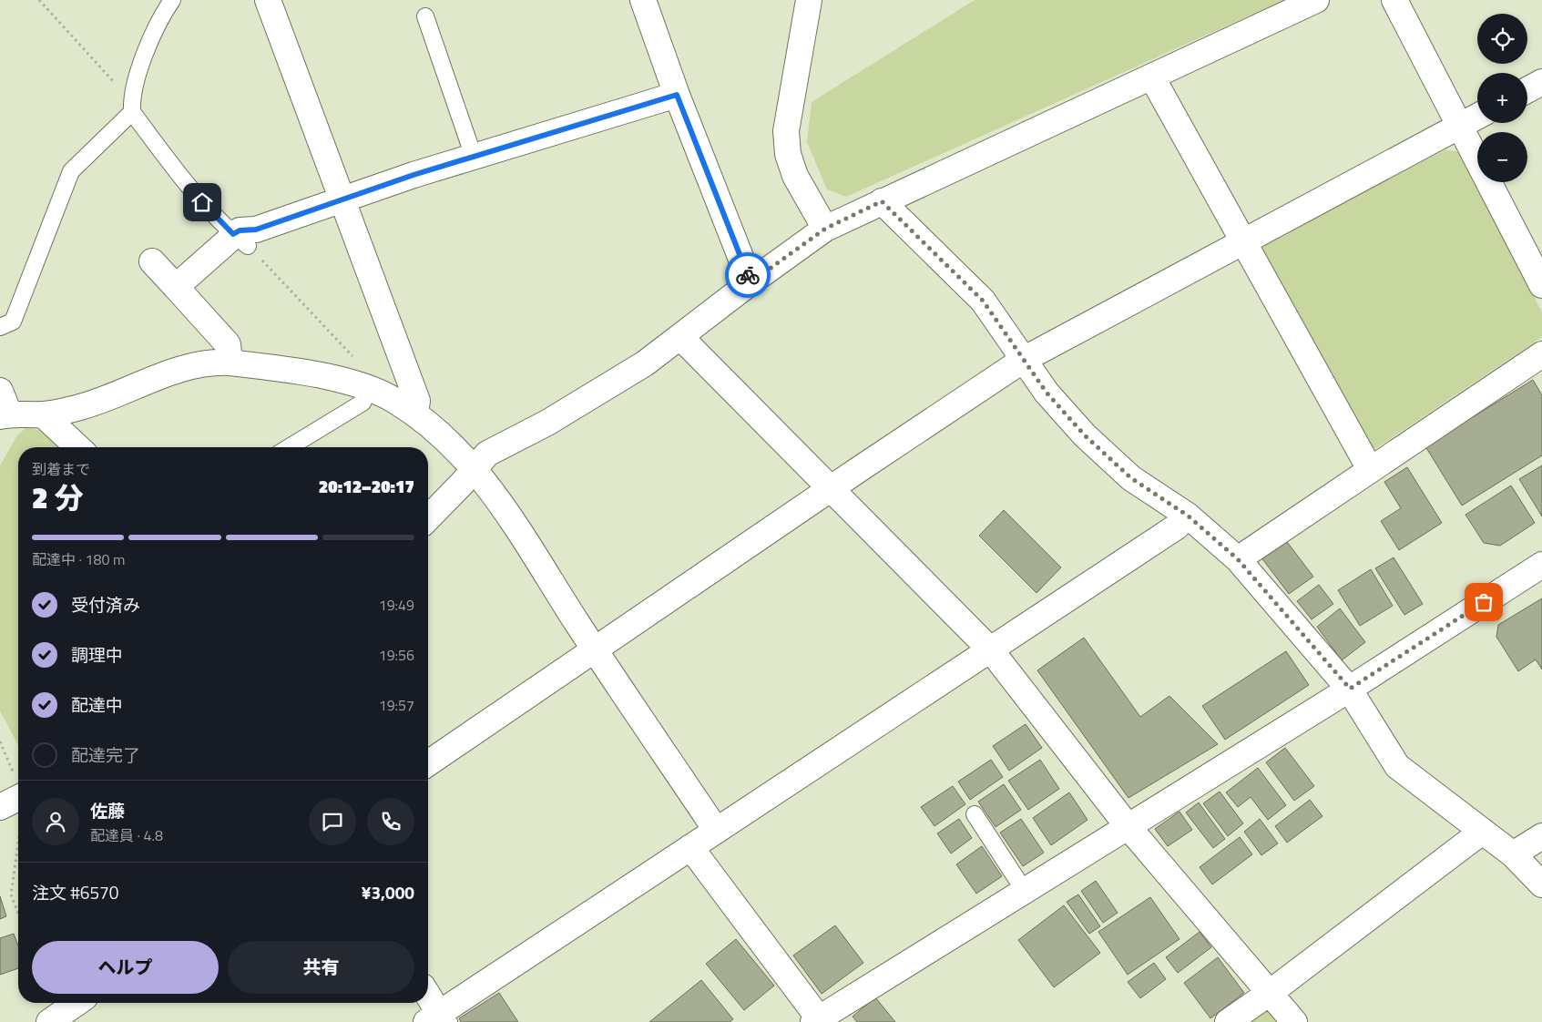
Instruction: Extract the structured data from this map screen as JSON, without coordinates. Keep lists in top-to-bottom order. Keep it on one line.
{"page":{"map_buttons":["+","−"],"heading":["2 分","到着まで","20:12–20:17"],"panel":["佐藤","配達員 · 4.8","注文 #6570","¥3,000"],"bar":"配達中 · 180 m","list":[["受付済み","19:49"],["調理中","19:56"],["配達中","19:57"],"配達完了"],"buttons":["ヘルプ","共有"]}}
